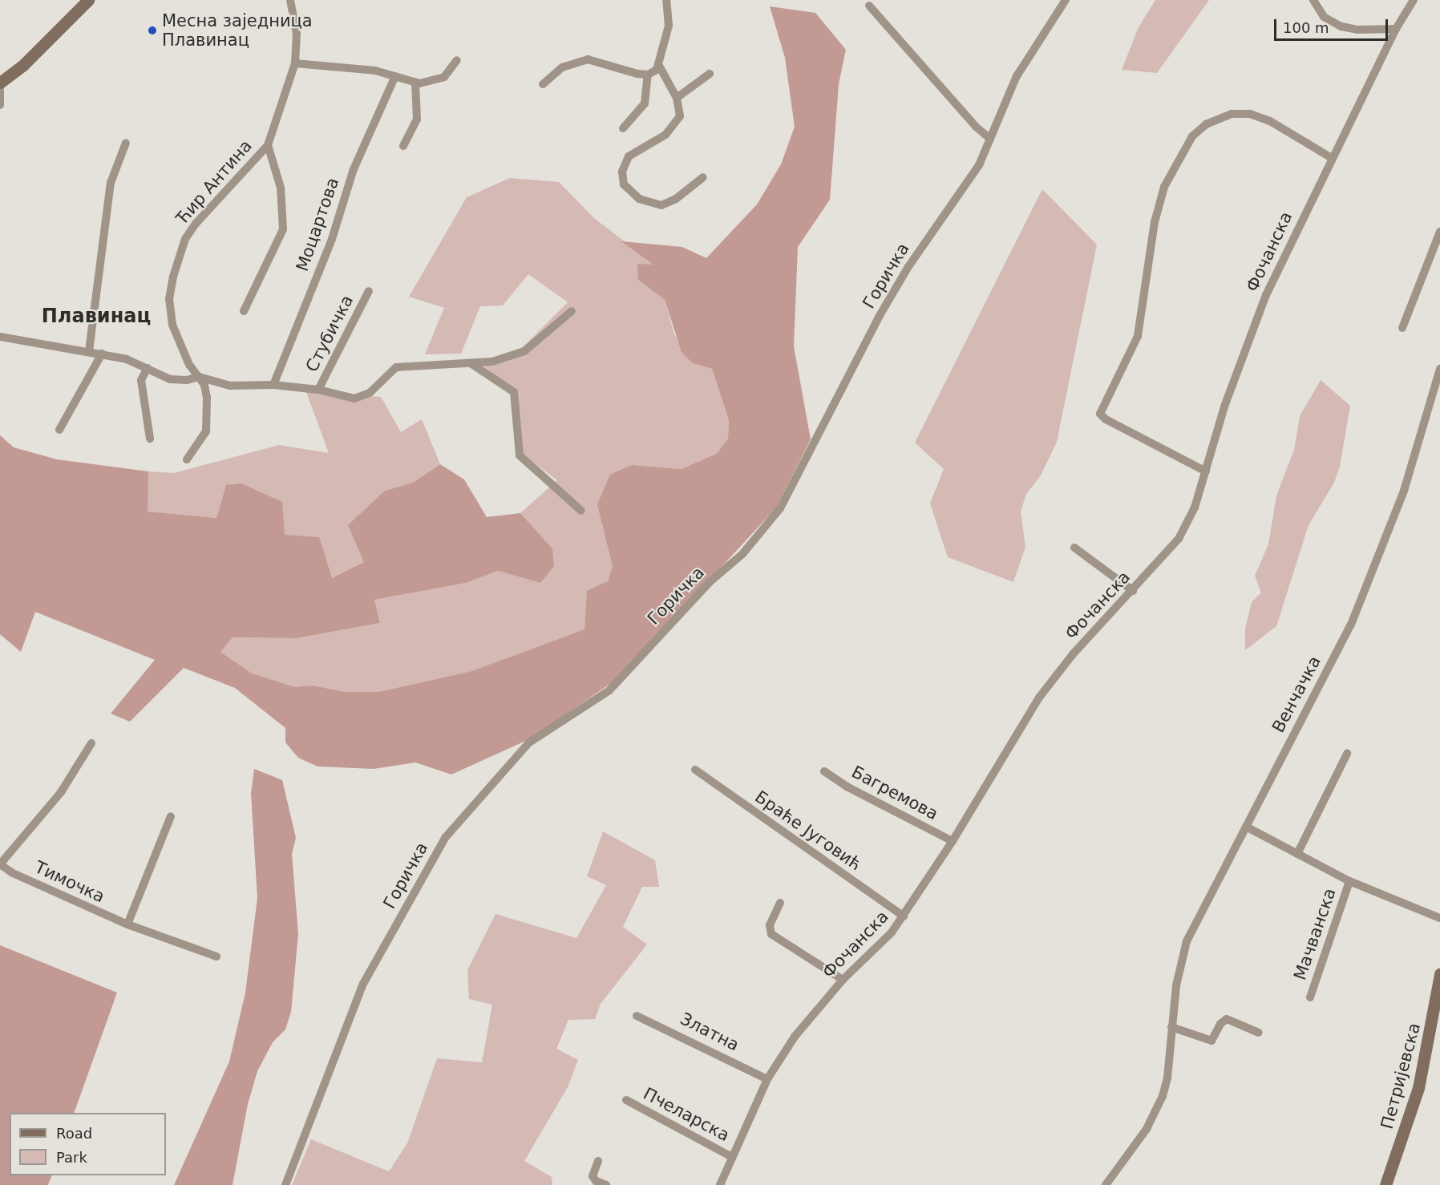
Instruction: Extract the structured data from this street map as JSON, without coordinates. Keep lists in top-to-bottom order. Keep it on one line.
{"streets":{"main road":["Петријевска"],"street":["Ћир Антина","Моцартова","Фочанска","Горичка","Стубичка","Венчачка","Багремова","Браће Југовић","Тимочка","Мачванска","Златна","Пчеларска"]},"crossings":[["Фочанска","Багремова"],["Фочанска","Браће Југовић"],["Фочанска","Златна"],["Фочанска","Пчеларска"]],"districts":["Плавинац"],"places":["Месна заједница Плавинац"],"legend":["Road","Park"],"scale_bar":"100 m"}
